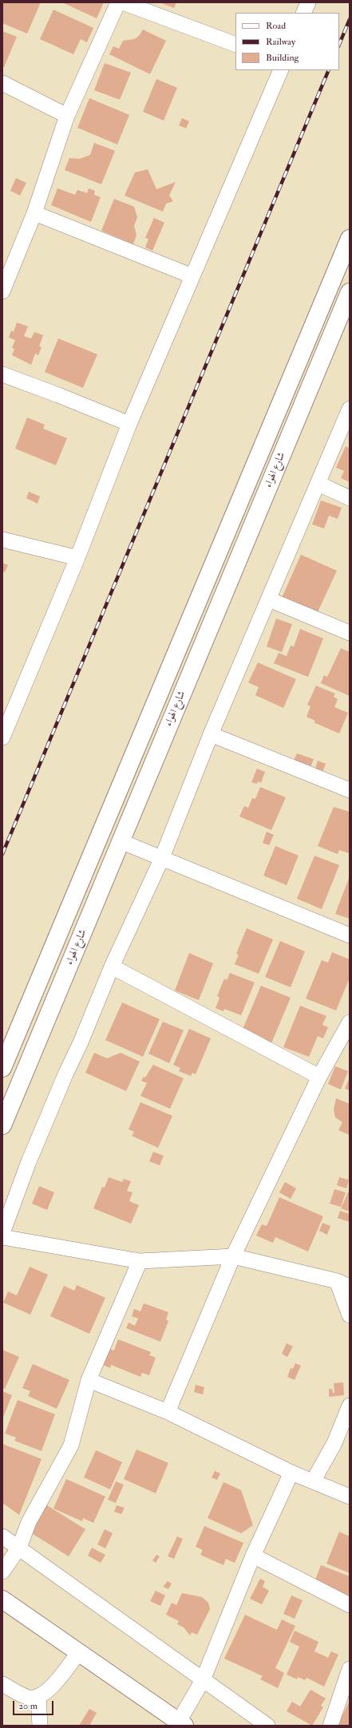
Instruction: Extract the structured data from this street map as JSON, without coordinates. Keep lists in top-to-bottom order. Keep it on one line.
{"streets":{"main road":["شارع الهواء"]},"legend":["Road","Railway","Building"],"scale_bar":"20 m"}
